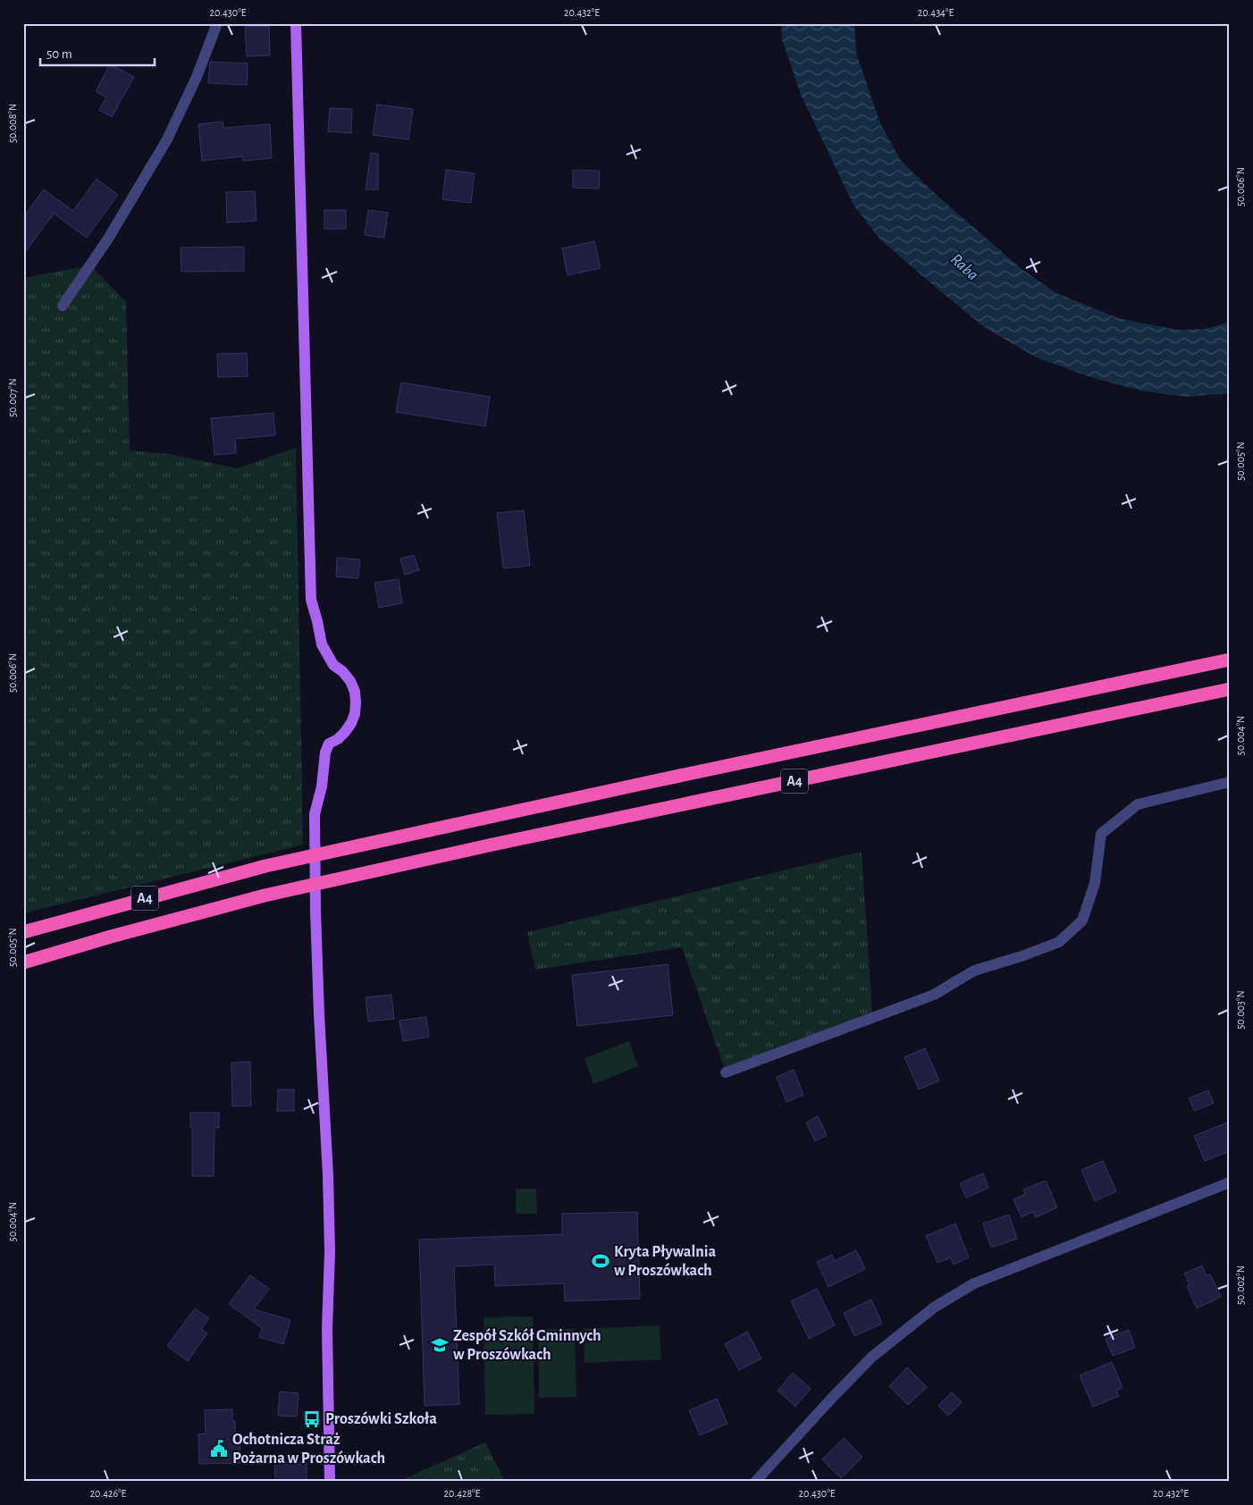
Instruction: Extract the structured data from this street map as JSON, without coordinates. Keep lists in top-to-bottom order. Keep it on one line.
{"streets":{"highway":["A4"]},"water":["Raba"],"places":{"sports":["Kryta Pływalnia w Proszówkach"],"school or university":["Zespół Szkół Gminnych w Proszówkach"],"bus stop":["Proszówki Szkoła"],"public building":["Ochotnicza Straż Pożarna w Proszówkach"]},"scale_bar":"50 m","coordinates":["20.430°E","20.432°E","20.434°E","50.008°N","50.006°N","50.007°N","50.005°N","50.004°N","50.003°N","50.002°N","20.426°E","20.428°E"]}
